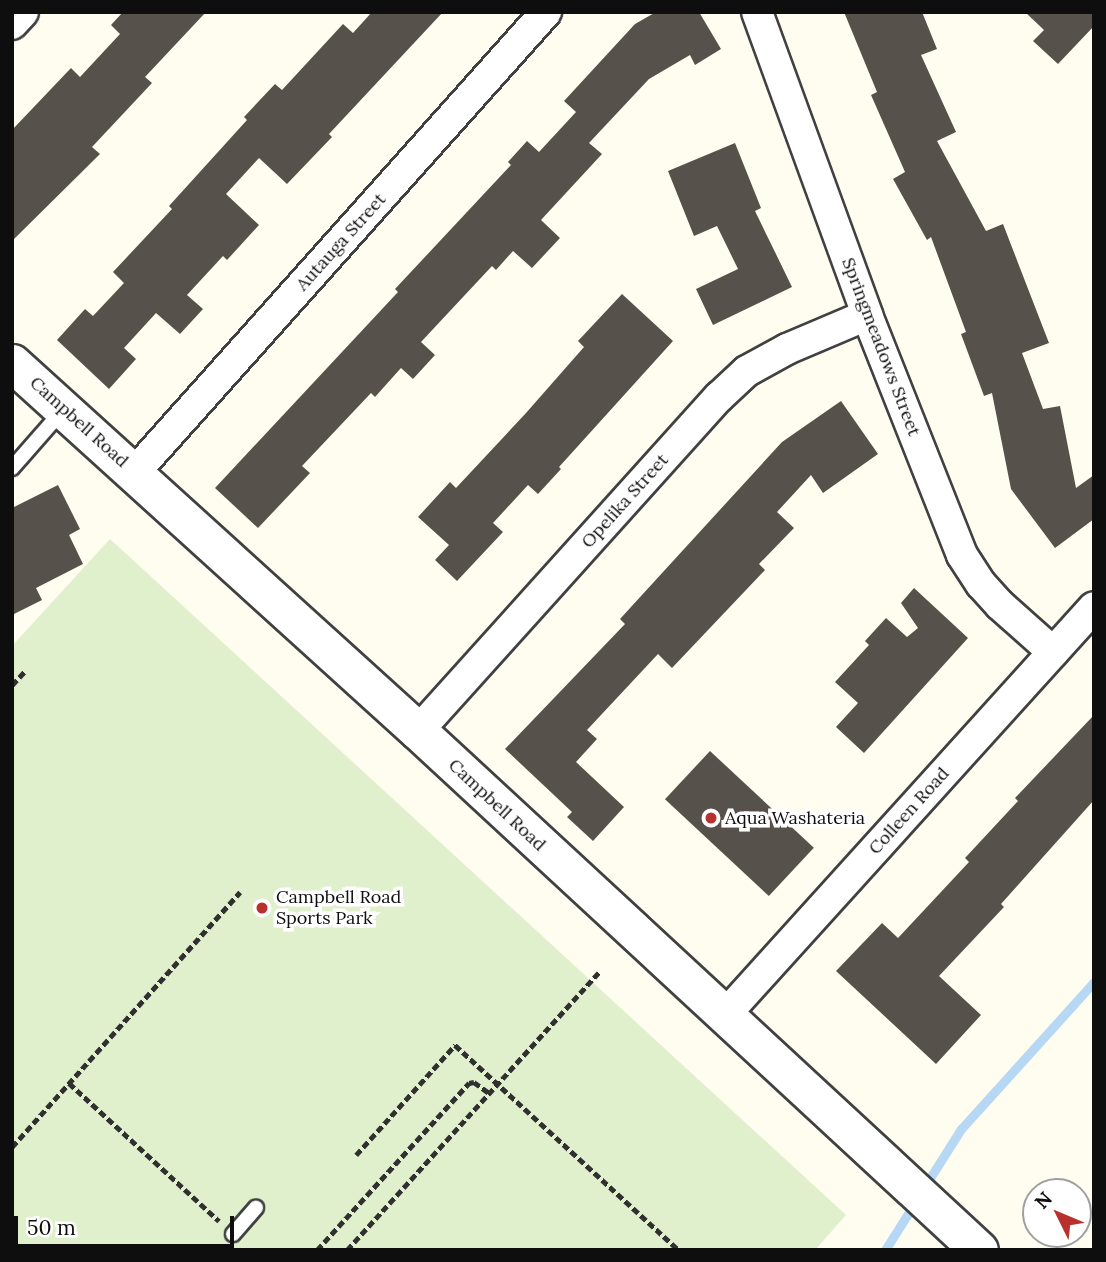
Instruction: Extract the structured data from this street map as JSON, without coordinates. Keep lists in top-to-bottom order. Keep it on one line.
{"streets":{"street":["Autauga Street","Springmeadows Street","Campbell Road","Opelika Street","Colleen Road"]},"crossings":[["Autauga Street","Campbell Road"],["Springmeadows Street","Opelika Street"],["Springmeadows Street","Colleen Road"],["Campbell Road","Opelika Street"],["Campbell Road","Colleen Road"]],"places":["Aqua Washateria","Campbell Road Sports Park"],"scale_bar":"50 m","north":"top left"}
